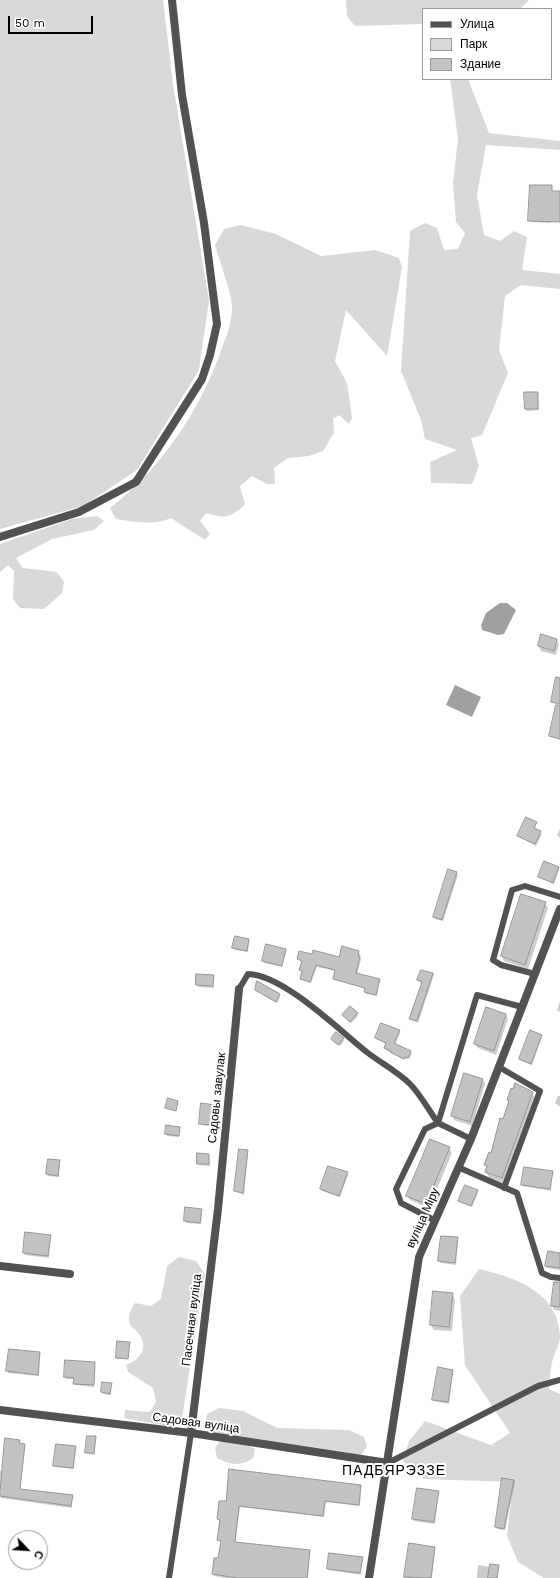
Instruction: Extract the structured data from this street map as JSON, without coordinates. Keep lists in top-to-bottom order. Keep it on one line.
{"streets":{"street":["Садовы завулак","вуліца Міру","Пасечная вуліца","Садовая вуліца"]},"crossings":[["Садовы завулак","Пасечная вуліца"],["вуліца Міру","Садовая вуліца"],["Пасечная вуліца","Садовая вуліца"]],"districts":["ПАДБЯРЭЗЗЕ"],"legend":["Улица","Парк","Здание"],"scale_bar":"50 m","north":"bottom right"}
